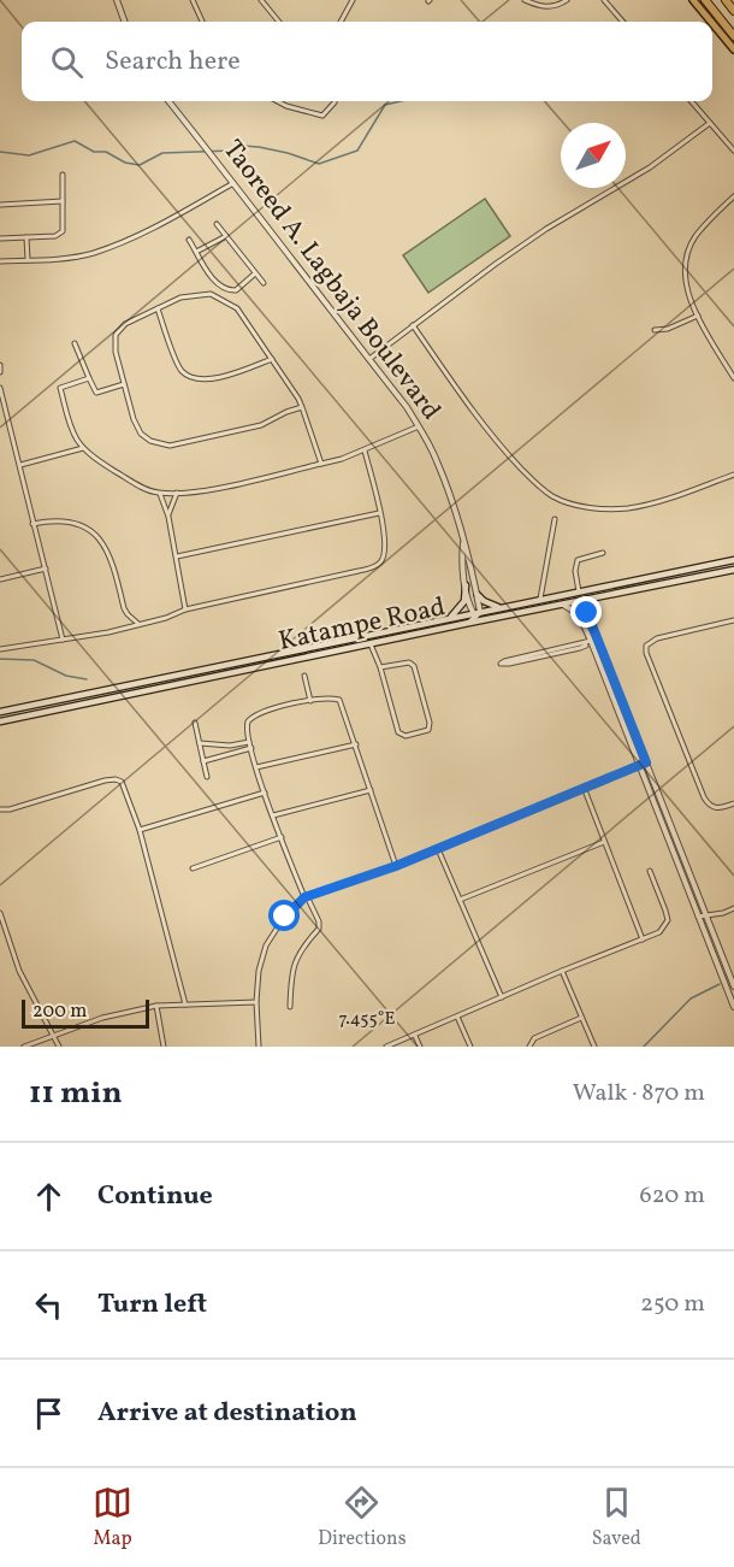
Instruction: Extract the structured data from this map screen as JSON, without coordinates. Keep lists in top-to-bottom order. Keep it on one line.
{"streets":{"main road":["Katampe Road"],"street":["Taoreed A. Lagbaja Boulevard"]},"crossings":[["Taoreed A. Lagbaja Boulevard","Katampe Road"]],"scale_bar":"200 m","north":"top right","page":{"search":"Search here","scale":"200 m","heading":["11 min","Walk · 870 m"],"list":[["Continue","620 m"],["Turn left","250 m"],"Arrive at destination"],"nav":["Map","Directions","Saved"]},"coordinates":["7.455°E"]}
